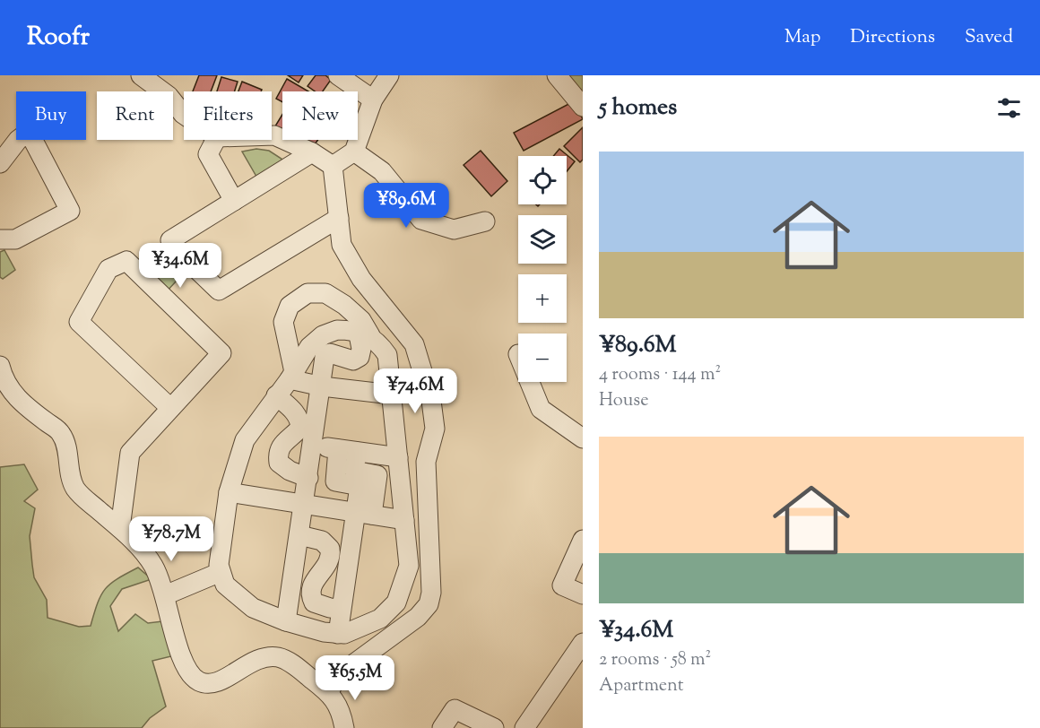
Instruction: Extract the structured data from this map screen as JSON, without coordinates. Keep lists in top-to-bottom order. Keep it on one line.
{"page":{"header":"Roofr","nav":["Map","Directions","Saved"],"heading":"5 homes","chip":["Buy","Rent","Filters","New"],"list":[{"name":"¥89.6M","note":"4 rooms · 144 m² · House"},{"name":"¥34.6M","note":"2 rooms · 58 m² · Apartment"}],"map_buttons":["+","−"],"price":["¥89.6M","¥34.6M","¥74.6M","¥78.7M","¥65.5M"]}}
